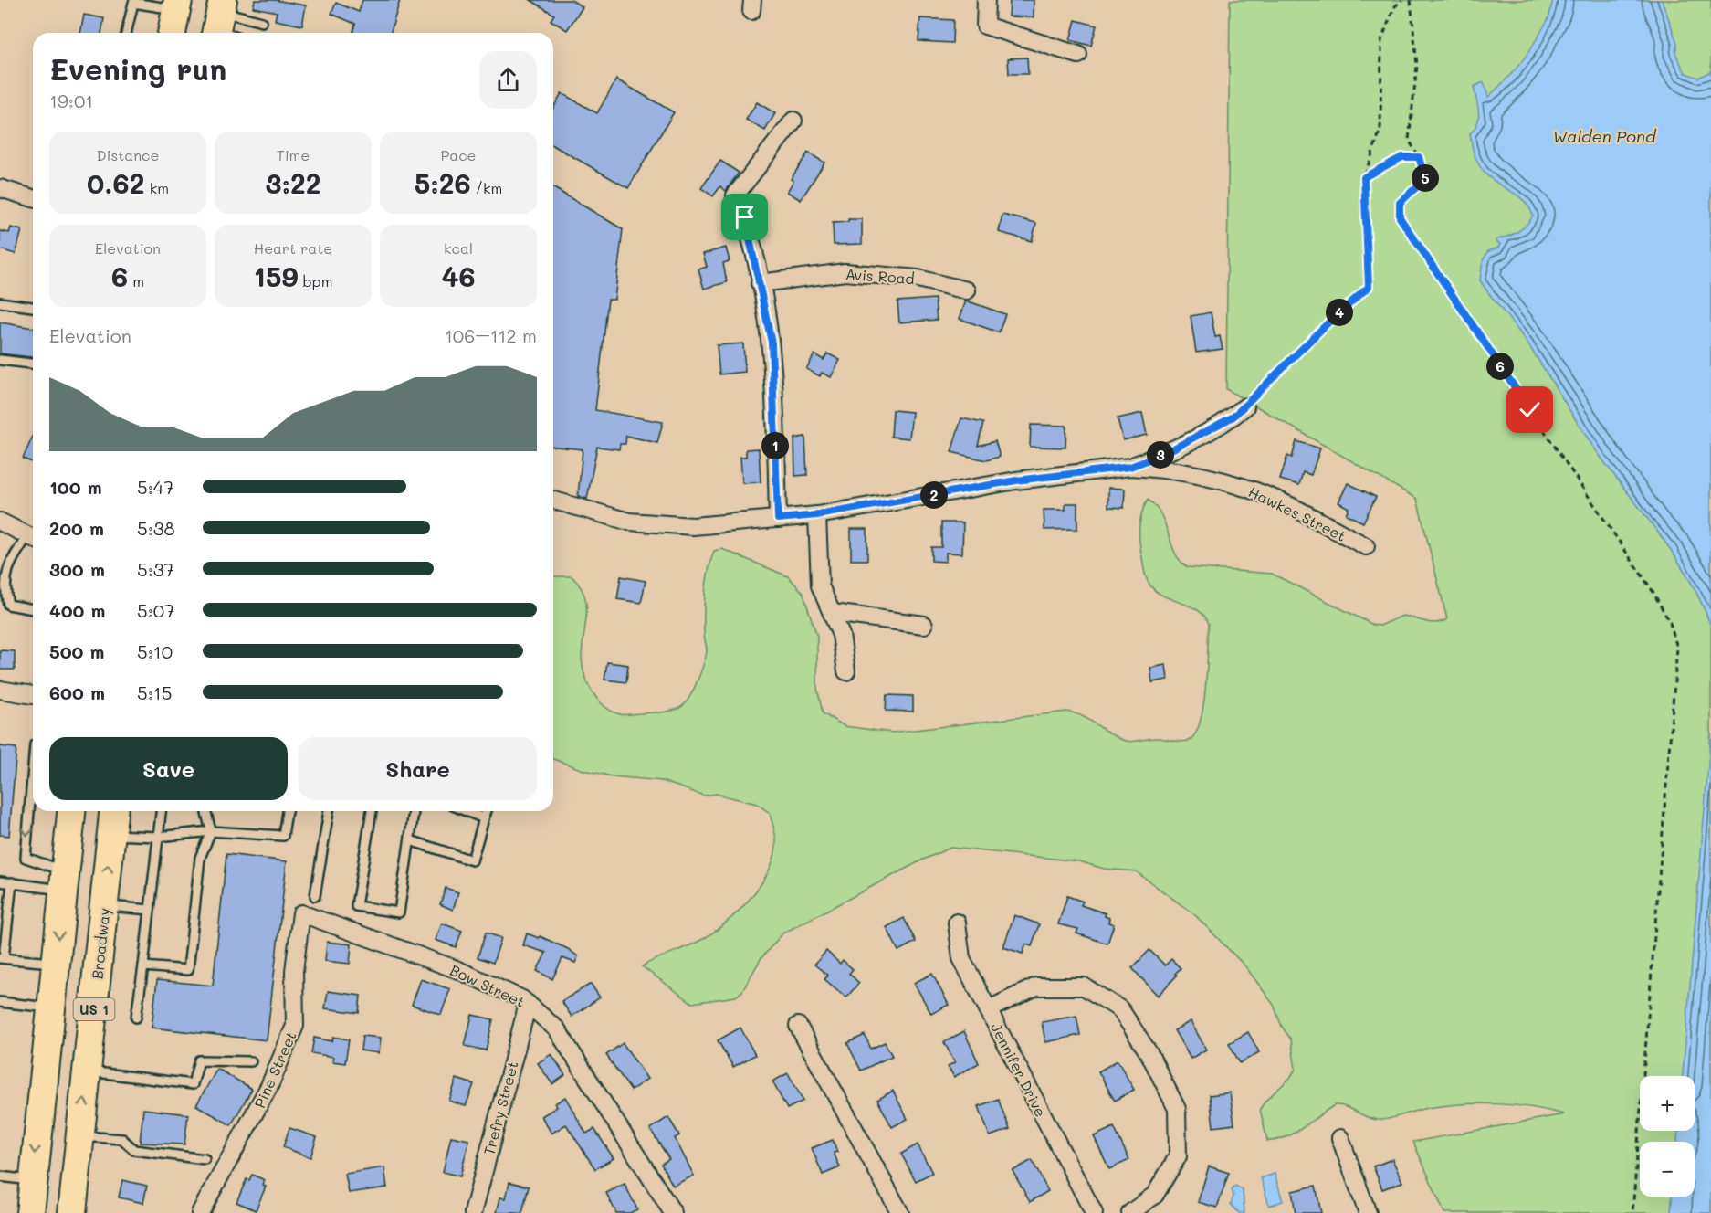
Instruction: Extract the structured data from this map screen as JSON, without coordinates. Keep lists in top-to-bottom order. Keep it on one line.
{"streets":{"highway":["Broadway","US 1"],"street":["Avis Road","Hawkes Street","Bow Street","Pine Street","Jennifer Drive","Trefry Street"]},"crossings":[["Bow Street","Pine Street"],["Bow Street","Trefry Street"]],"water":["Walden Pond"],"page":{"heading":["Evening run","19:01"],"stats":[["Distance","0.62 km"],["Time","3:22"],["Pace","5:26 /km"],["Elevation","6 m"],["Heart rate","159 bpm"],["kcal","46"]],"pins":["5","4","6","1","3","2"],"chart":["Elevation","106–112 m"],"list":[{"name":"100 m","note":"5:47"},{"name":"200 m","note":"5:38"},{"name":"300 m","note":"5:37"},{"name":"400 m","note":"5:07"},{"name":"500 m","note":"5:10"},{"name":"600 m","note":"5:15"}],"buttons":["Save","Share"],"map_buttons":["+","−"]}}
